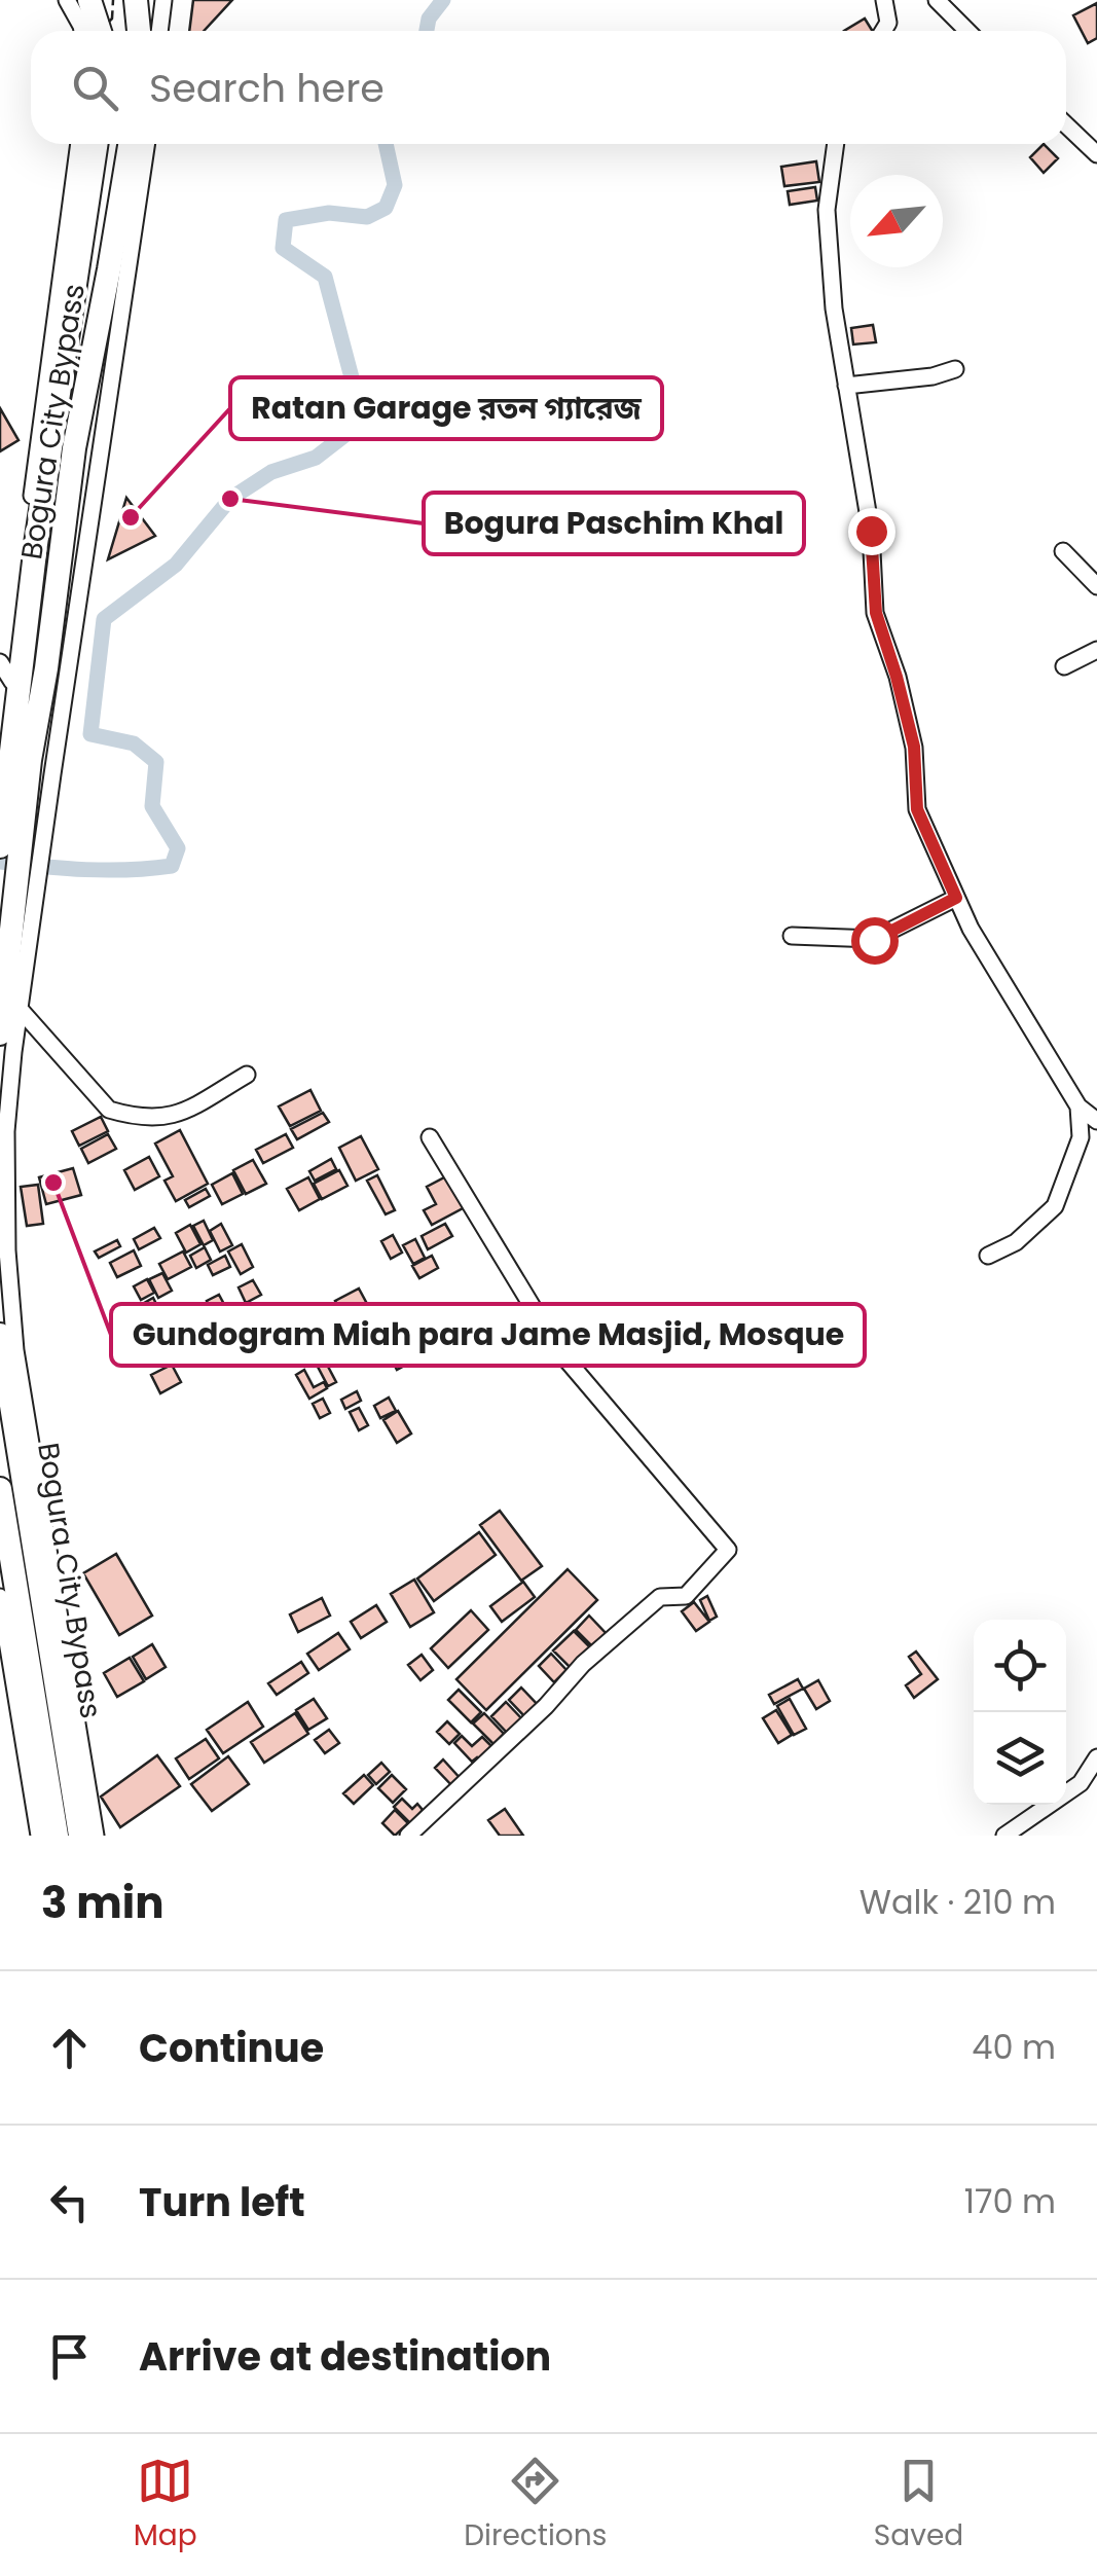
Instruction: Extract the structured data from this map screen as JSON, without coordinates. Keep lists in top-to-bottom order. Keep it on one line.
{"streets":{"highway":["Bogura City Bypass"]},"places":["Bogura Paschim Khal","Ratan Garage রতন গ্যারেজ","Gundogram Miah para Jame Masjid, Mosque"],"north":"bottom left","page":{"search":"Search here","heading":["3 min","Walk · 210 m"],"list":[["Continue","40 m"],["Turn left","170 m"],"Arrive at destination"],"nav":["Map","Directions","Saved"]}}
